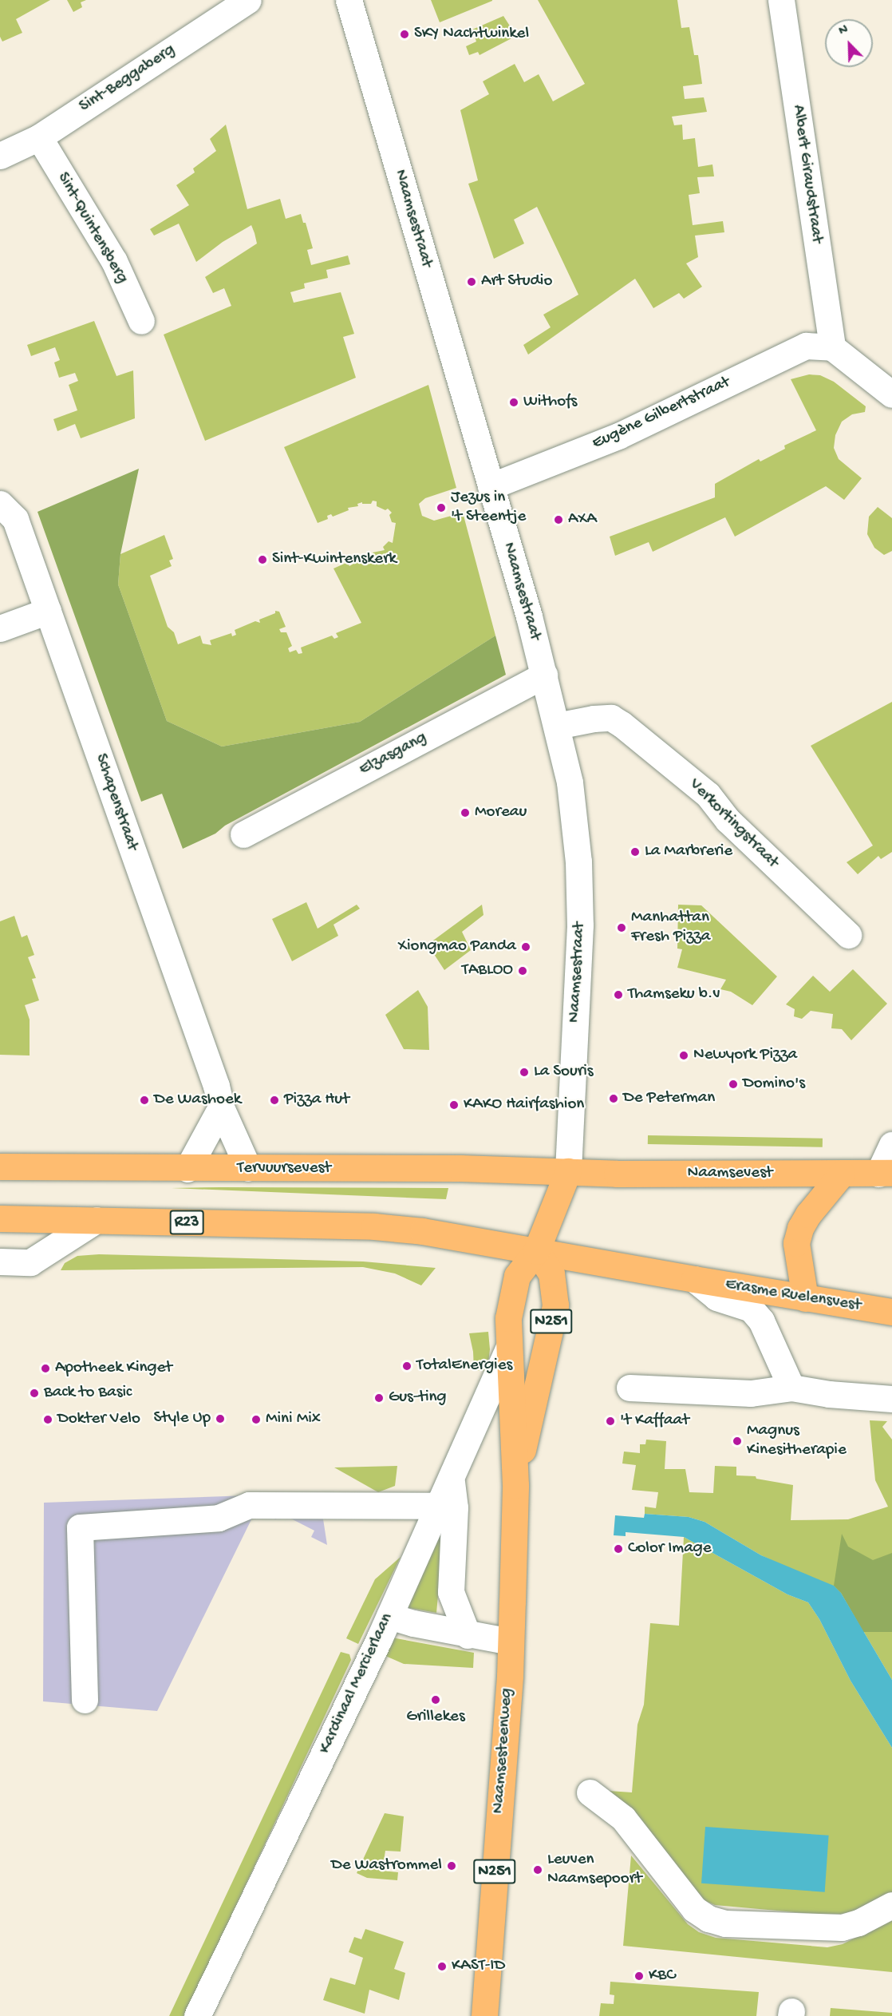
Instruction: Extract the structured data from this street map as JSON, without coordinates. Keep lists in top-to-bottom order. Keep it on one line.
{"streets":{"main road":["Tervuursevest","Naamsevest","R23","Erasme Ruelensvest","N251","Naamsesteenweg"],"street":["Sint-Beggaberg","Albert Giraudstraat","Naamsestraat","Sint-Quintensberg","Eugène Gilbertstraat","Elzasgang","Schapenstraat","Verkortingstraat","Kardinaal Mercierlaan"]},"crossings":[["Sint-Beggaberg","Sint-Quintensberg"],["Albert Giraudstraat","Eugène Gilbertstraat"],["Naamsestraat","Eugène Gilbertstraat"],["Naamsestraat","Elzasgang"],["Naamsestraat","Verkortingstraat"],["Naamsestraat","Tervuursevest"],["Naamsestraat","Naamsevest"],["Schapenstraat","Tervuursevest"],["Tervuursevest","Naamsevest"],["R23","Erasme Ruelensvest"],["R23","Naamsesteenweg"],["Erasme Ruelensvest","Naamsesteenweg"],["Kardinaal Mercierlaan","Naamsesteenweg"]],"places":["SKY Nachtwinkel","Art Studio","Withofs","Jezus in 't Steentje","AXA","Sint-Kwintenskerk","Moreau","La Marbrerie","Manhattan Fresh Pizza","Xiongmao Panda","TABLOO","Thamseku b.v","Newyork Pizza","La Souris","Domino's","De Peterman","De Washoek","Pizza Hut","KAKO Hairfashion","TotalEnergies","Apotheek Kinget","Back to Basic","Gus-ting","Style Up","Dokter Velo","Mini Mix","'t Kaffaat","Magnus Kinesitherapie","Color Image","Grillekes","De Wastrommel","Leuven Naamsepoort","KAST-ID","KBC"],"north":"top left"}
